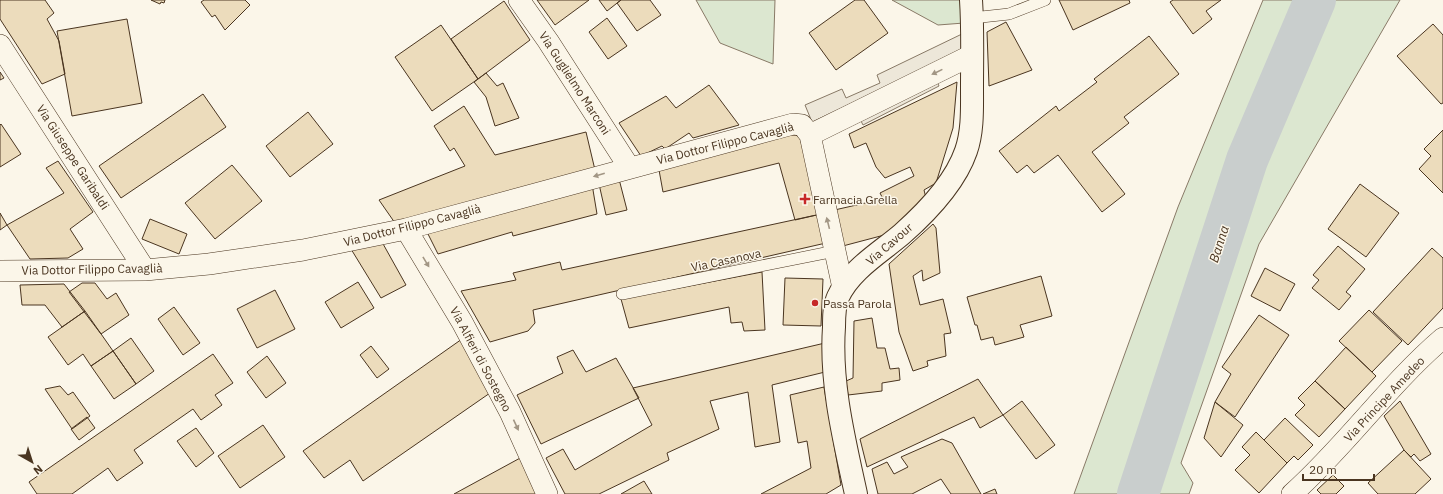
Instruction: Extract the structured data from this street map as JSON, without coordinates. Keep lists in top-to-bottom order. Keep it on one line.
{"streets":{"street":["Via Guglielmo Marconi","Via Dottor Filippo Cavaglià","Via Giuseppe Garibaldi","Via Cavour","Via Alfieri di Sostegno","Via Principe Amedeo"],"lane":["Via Casanova"]},"crossings":[["Via Guglielmo Marconi","Via Dottor Filippo Cavaglià"],["Via Dottor Filippo Cavaglià","Via Giuseppe Garibaldi"],["Via Dottor Filippo Cavaglià","Via Cavour"],["Via Dottor Filippo Cavaglià","Via Casanova"],["Via Dottor Filippo Cavaglià","Via Alfieri di Sostegno"]],"one_way":["Via Alfieri di Sostegno"],"water":["Banna"],"places":{"health":["Farmacia Grella"],"other":["Passa Parola"]},"scale_bar":"20 m","north":"bottom right"}
